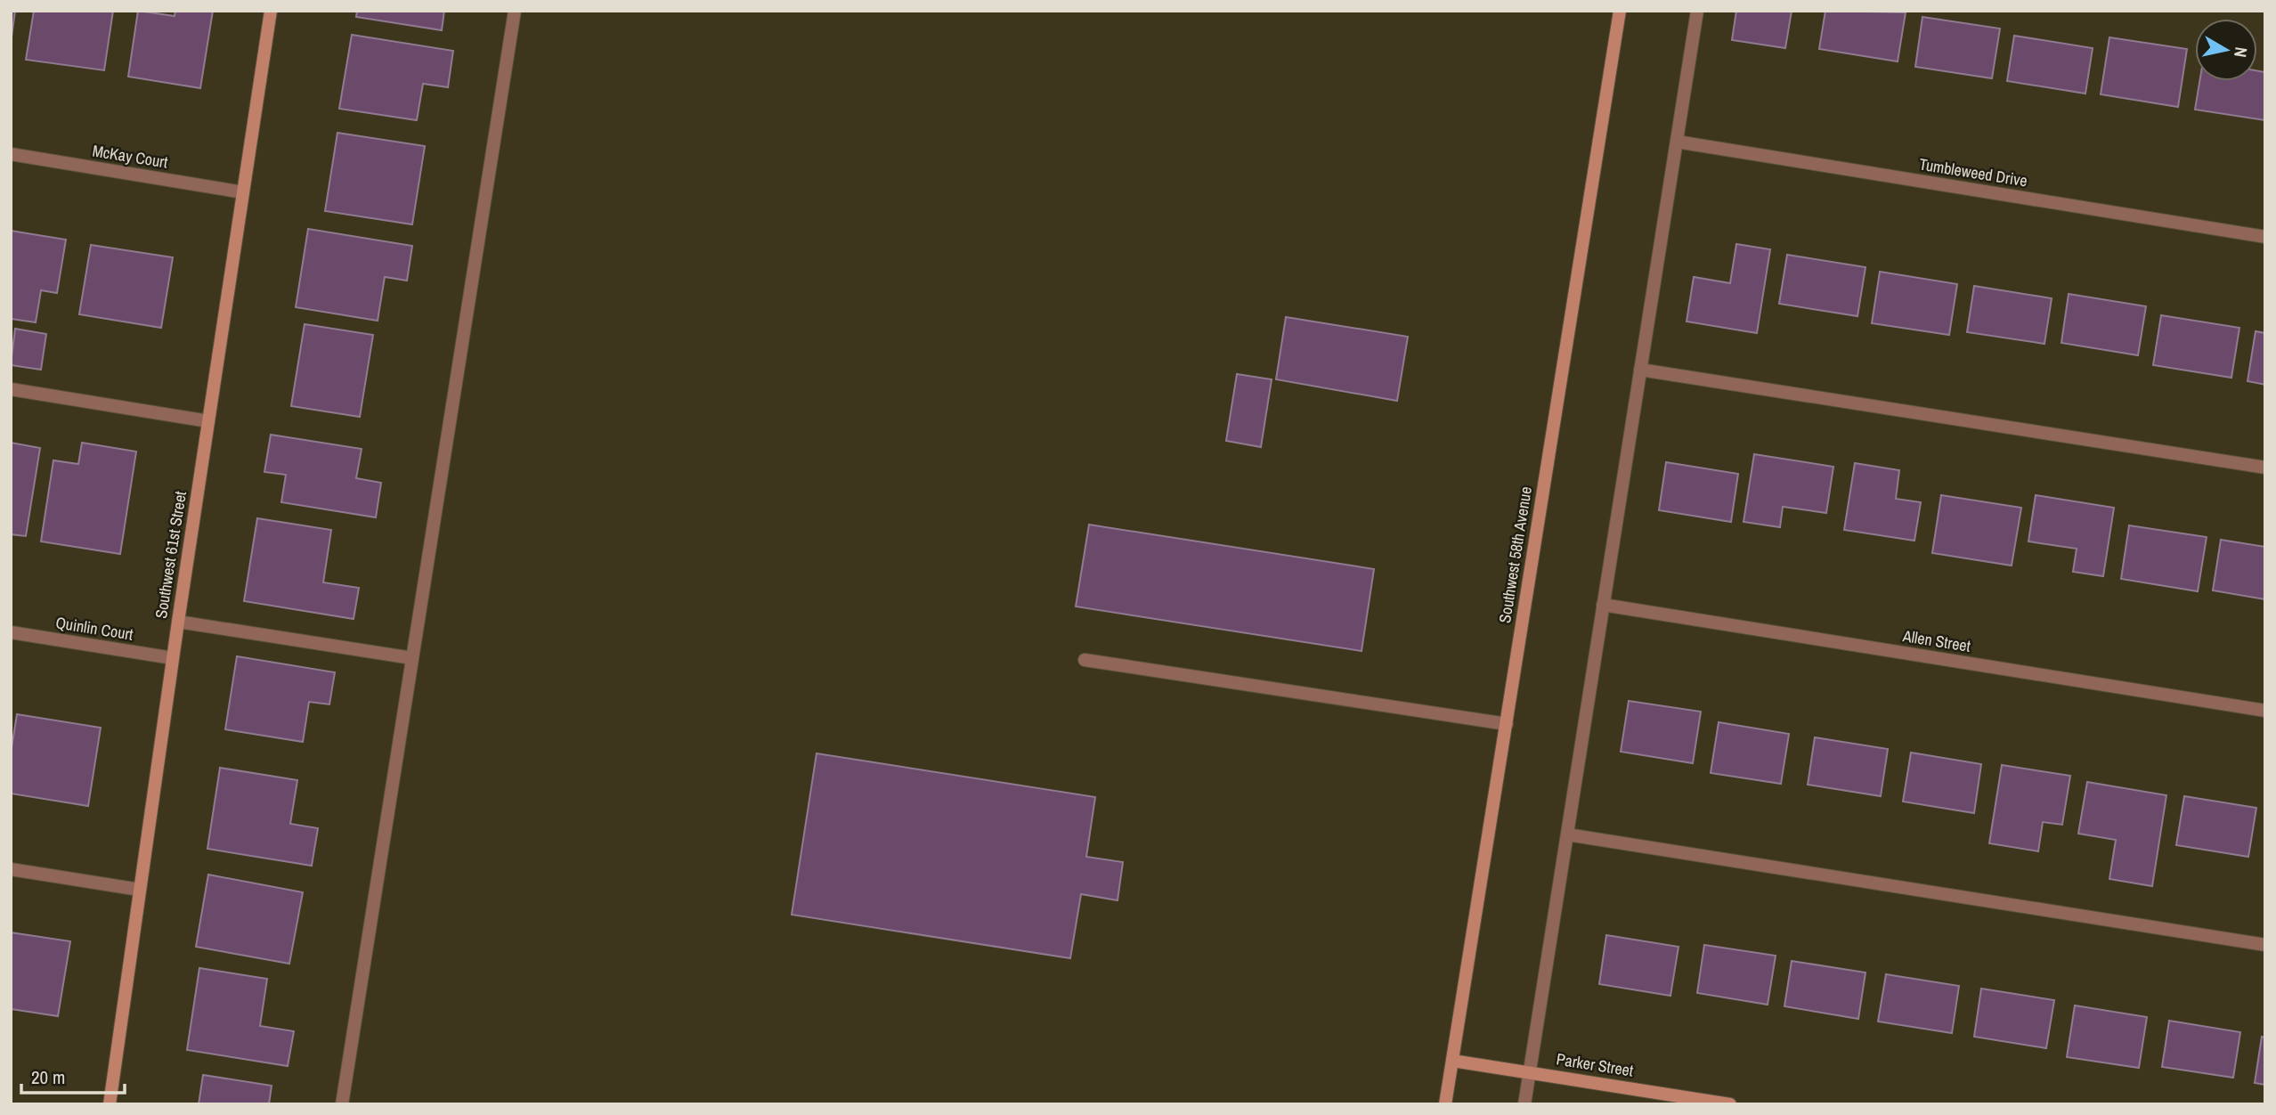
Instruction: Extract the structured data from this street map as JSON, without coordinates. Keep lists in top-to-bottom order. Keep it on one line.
{"streets":{"main road":["Southwest 61st Street","Southwest 58th Avenue","Parker Street"],"street":["McKay Court","Tumbleweed Drive","Quinlin Court","Allen Street"]},"crossings":[["McKay Court","Southwest 61st Street"],["Southwest 61st Street","Quinlin Court"],["Southwest 58th Avenue","Parker Street"]],"scale_bar":"20 m","north":"right"}
